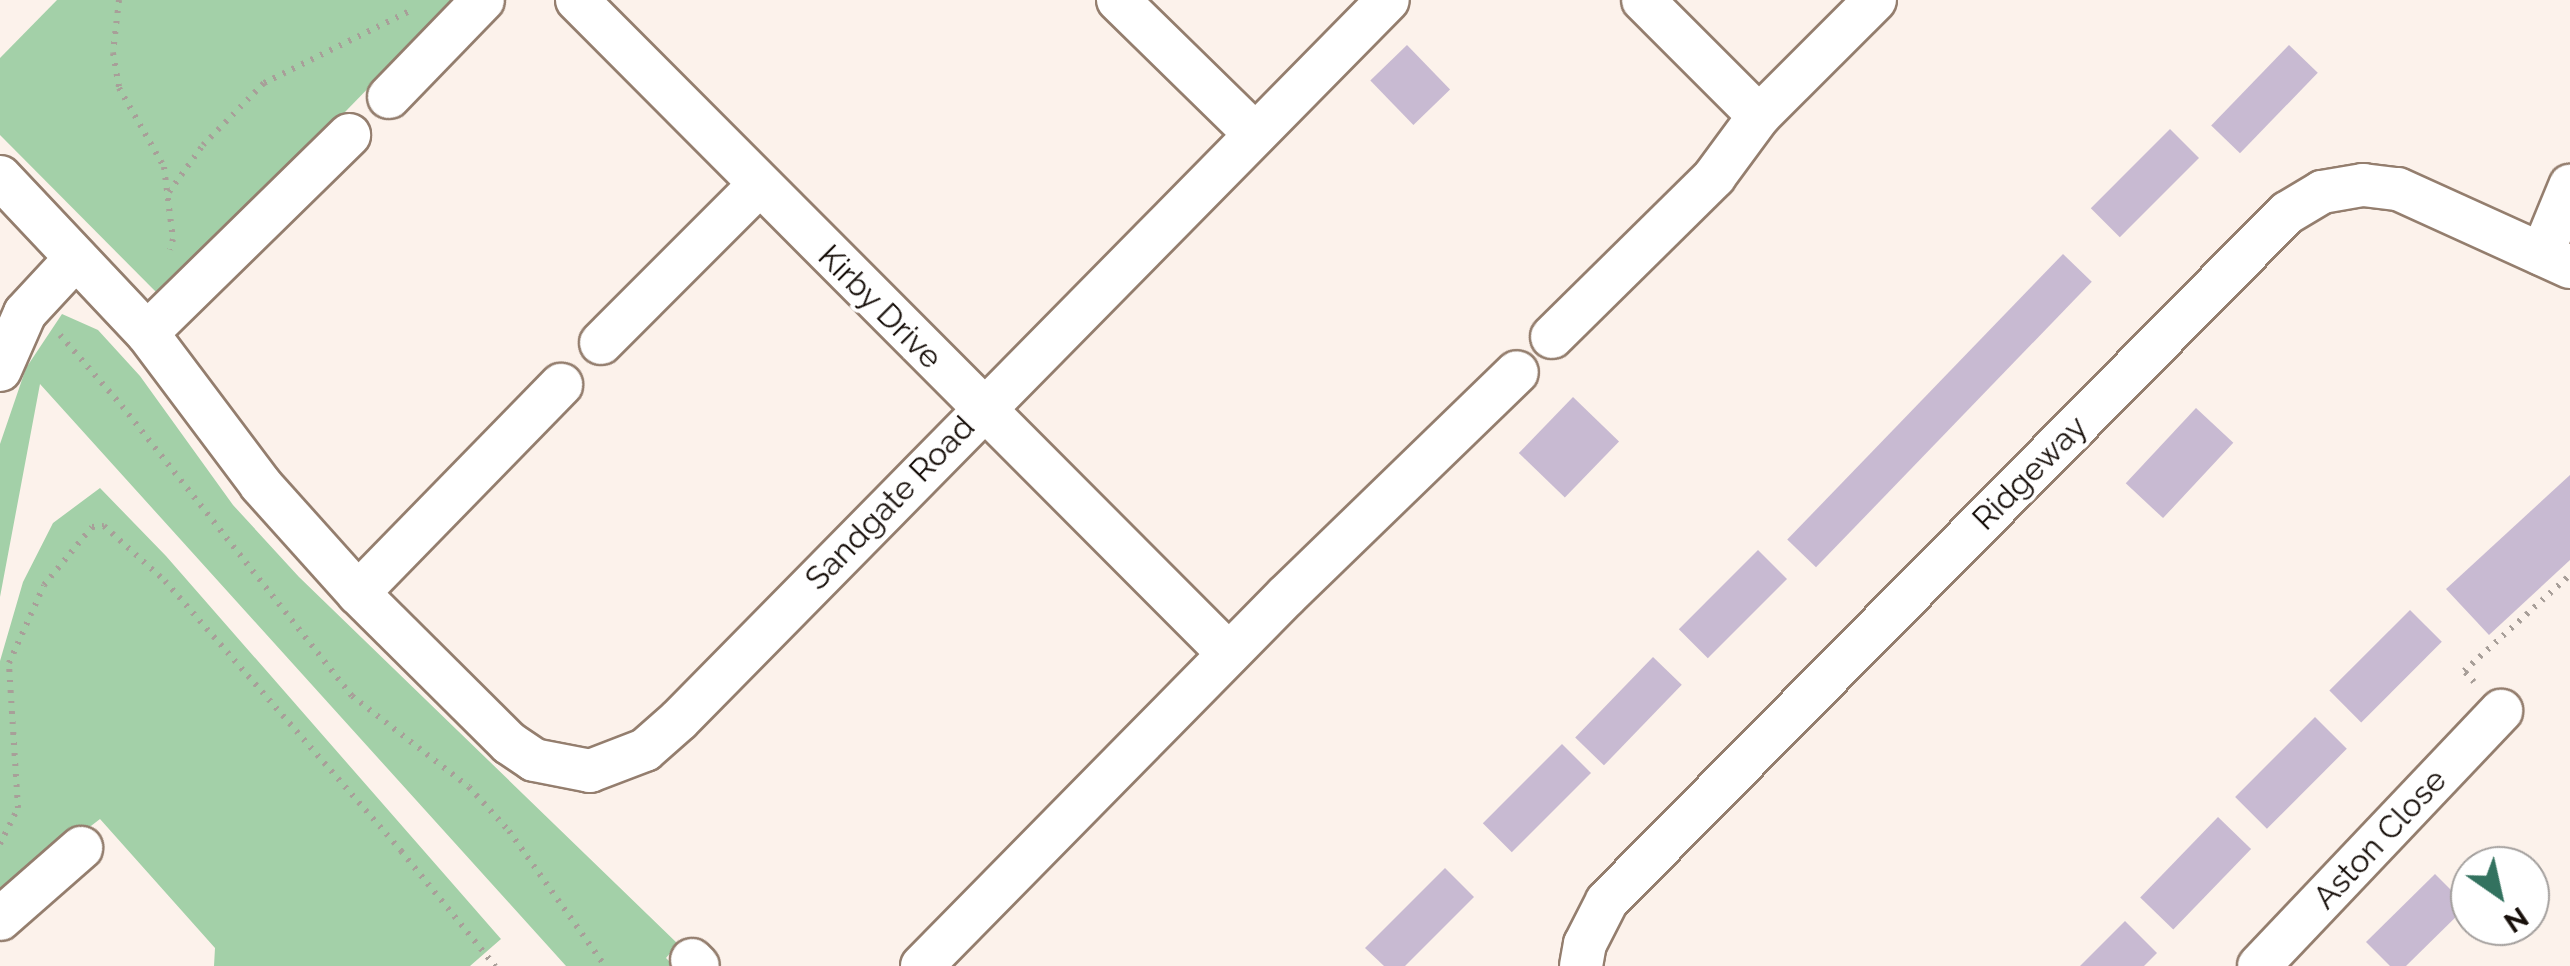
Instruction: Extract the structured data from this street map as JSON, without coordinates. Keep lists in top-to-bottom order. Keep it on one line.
{"streets":{"street":["Kirby Drive","Ridgeway","Sandgate Road","Aston Close"]},"crossings":[["Kirby Drive","Sandgate Road"]],"north":"bottom right"}
